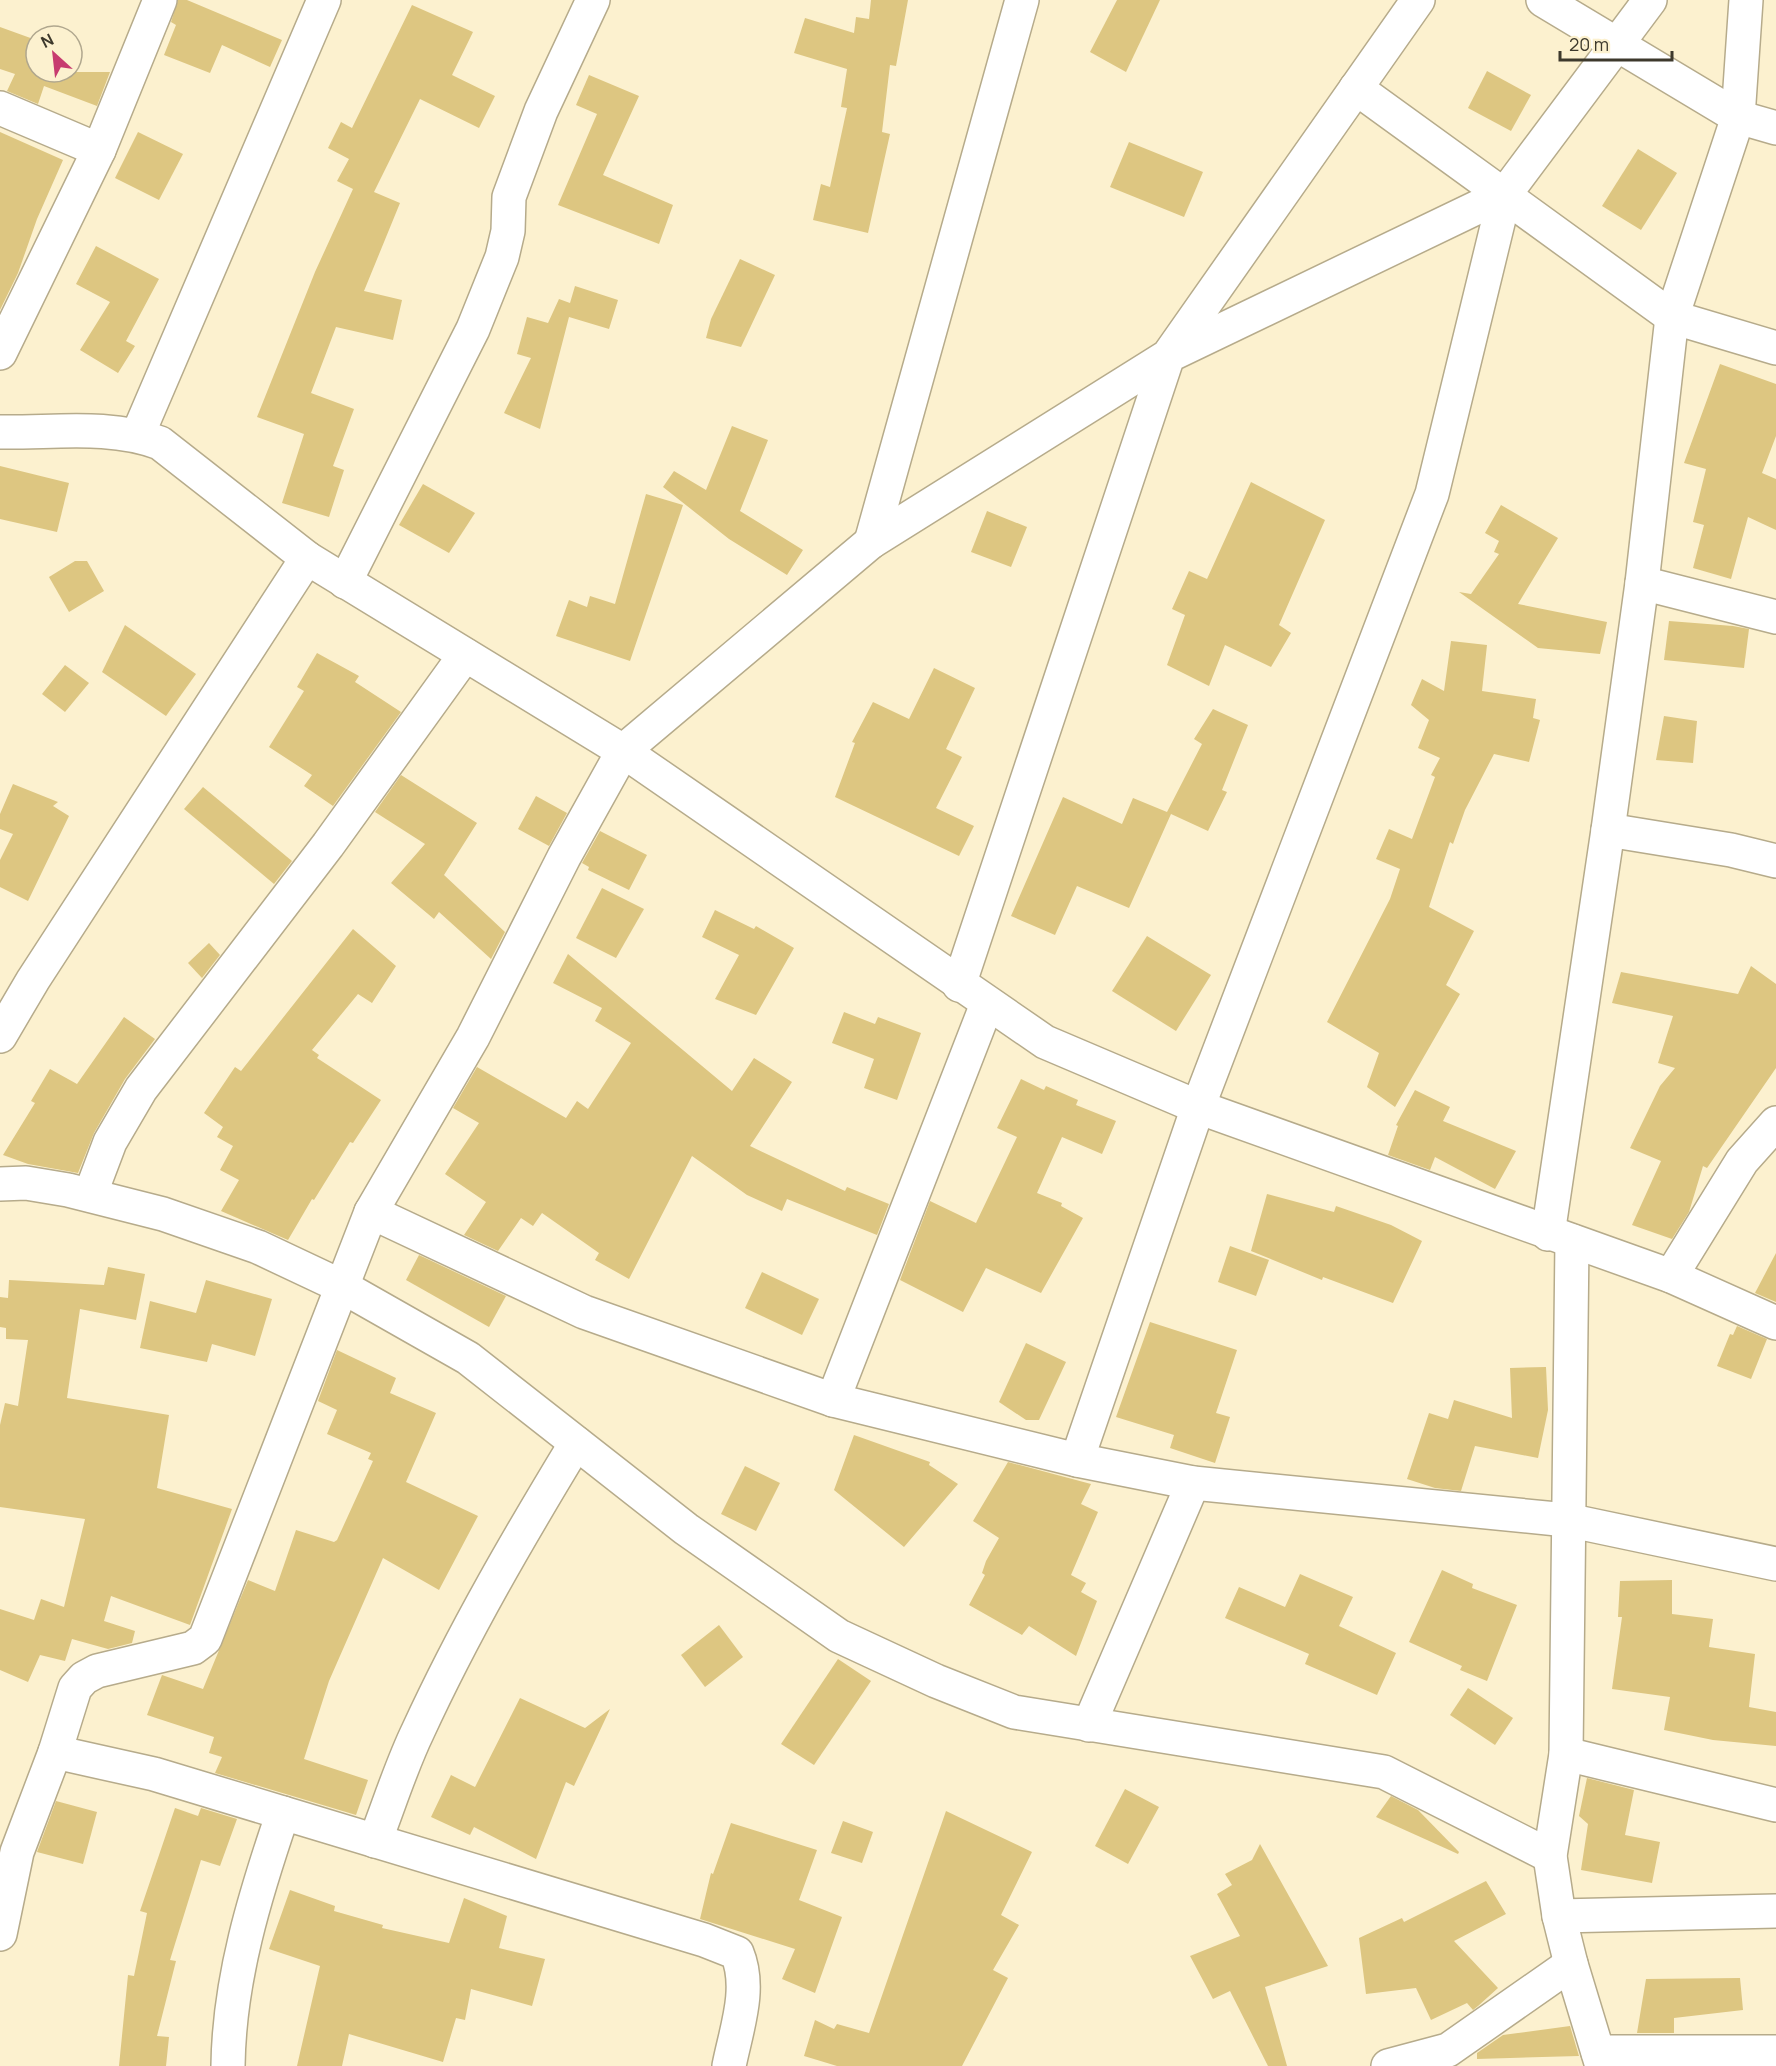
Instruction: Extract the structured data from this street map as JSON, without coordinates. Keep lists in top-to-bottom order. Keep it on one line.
{"scale_bar":"20 m","north":"top left"}
